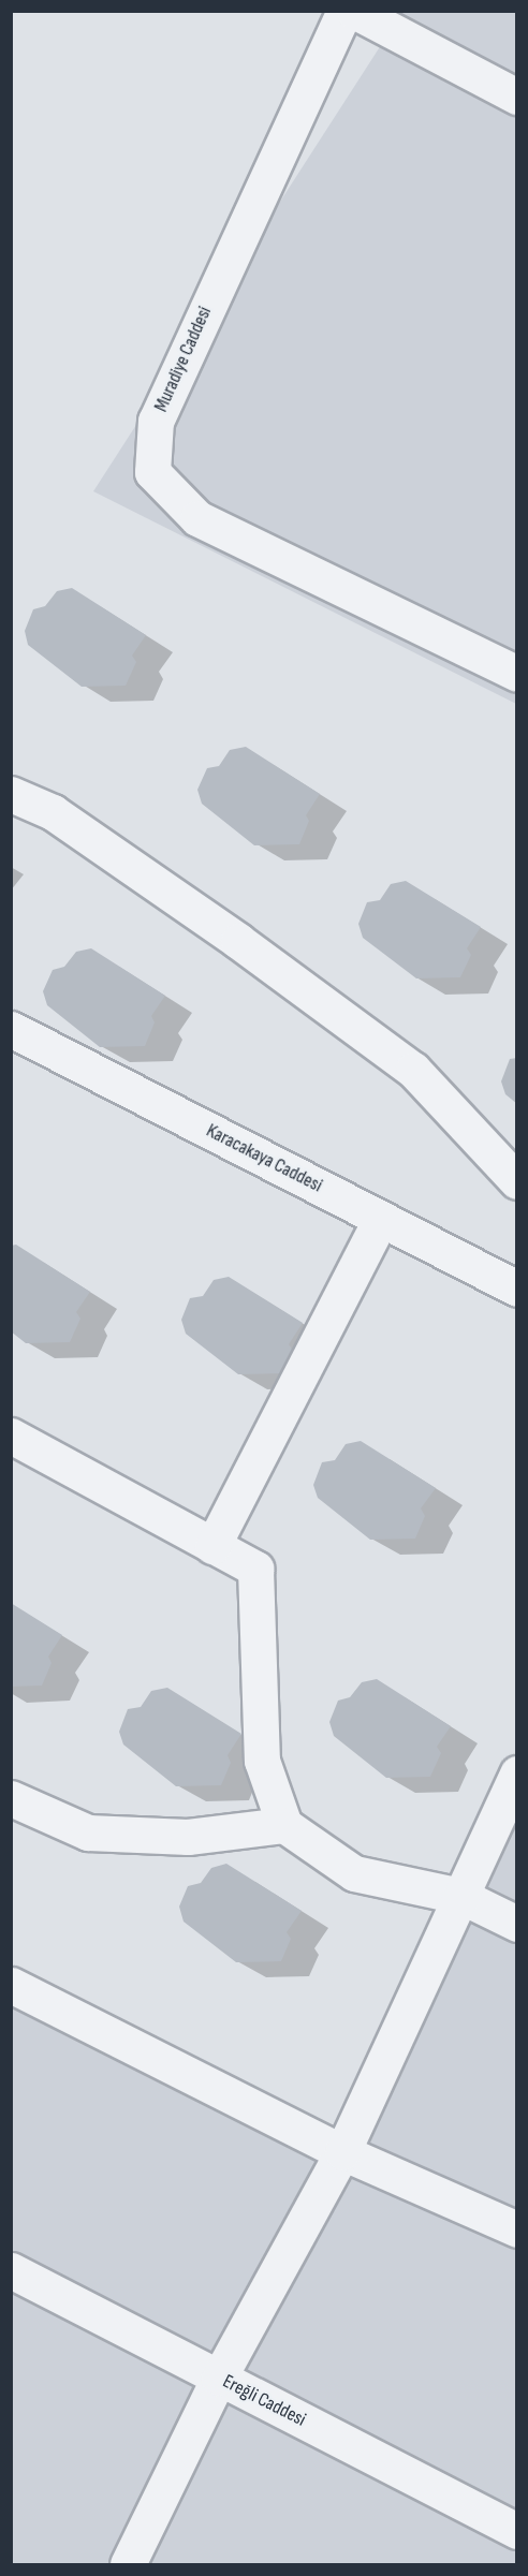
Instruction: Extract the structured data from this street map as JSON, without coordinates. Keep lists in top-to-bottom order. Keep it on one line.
{"streets":{"street":["Muradiye Caddesi","Karacakaya Caddesi","Ereğli Caddesi"]}}
